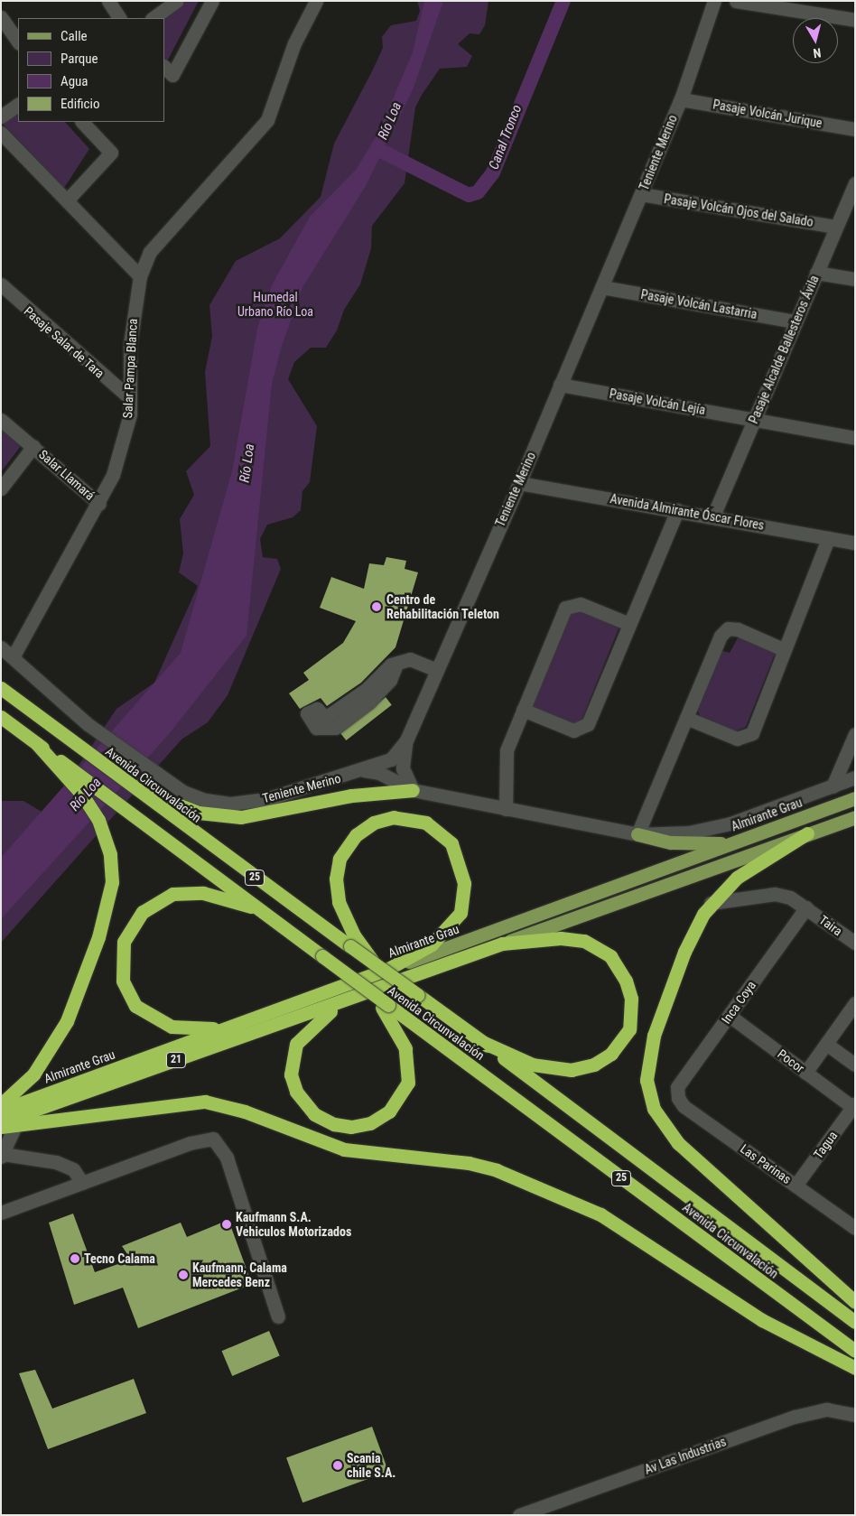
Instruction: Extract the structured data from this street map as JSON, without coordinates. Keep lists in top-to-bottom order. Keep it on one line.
{"streets":{"highway":["Avenida Circunvalación","Almirante Grau","25","21"],"street":["Pasaje Volcán Jurique","Teniente Merino","Pasaje Volcán Ojos del Salado","Pasaje Volcán Lastarria","Pasaje Salar de Tara","Pasaje Alcalde Ballesteros Ávila","Salar Pampa Blanca","Pasaje Volcán Lejía","Salar Llamará","Avenida Almirante Óscar Flores","Taira","Inca Coya","Pocor","Tagua","Las Parinas","Av Las Industrias"]},"crossings":[["Pasaje Volcán Jurique","Teniente Merino"],["Teniente Merino","Pasaje Volcán Ojos del Salado"],["Teniente Merino","Pasaje Volcán Lastarria"],["Teniente Merino","Salar Pampa Blanca"],["Teniente Merino","Pasaje Volcán Lejía"],["Teniente Merino","Avenida Almirante Óscar Flores"],["Teniente Merino","Almirante Grau"],["Pasaje Volcán Ojos del Salado","Pasaje Alcalde Ballesteros Ávila"],["Pasaje Volcán Lastarria","Pasaje Alcalde Ballesteros Ávila"],["Pasaje Salar de Tara","Salar Pampa Blanca"],["Pasaje Alcalde Ballesteros Ávila","Pasaje Volcán Lejía"],["Pasaje Alcalde Ballesteros Ávila","Avenida Almirante Óscar Flores"],["Salar Pampa Blanca","Salar Llamará"],["Avenida Circunvalación","Almirante Grau"],["Taira","Inca Coya"],["Inca Coya","Pocor"],["Inca Coya","Las Parinas"],["Pocor","Tagua"],["Tagua","Las Parinas"]],"water":["Río Loa","Canal Tronco"],"parks":["Humedal Urbano Río Loa"],"places":["Centro de Rehabilitación Teleton","Kaufmann S.A. Vehiculos Motorizados","Tecno Calama","Kaufmann, Calama Mercedes Benz","Scania chile S.A."],"legend":["Calle","Parque","Agua","Edificio"],"north":"bottom"}
